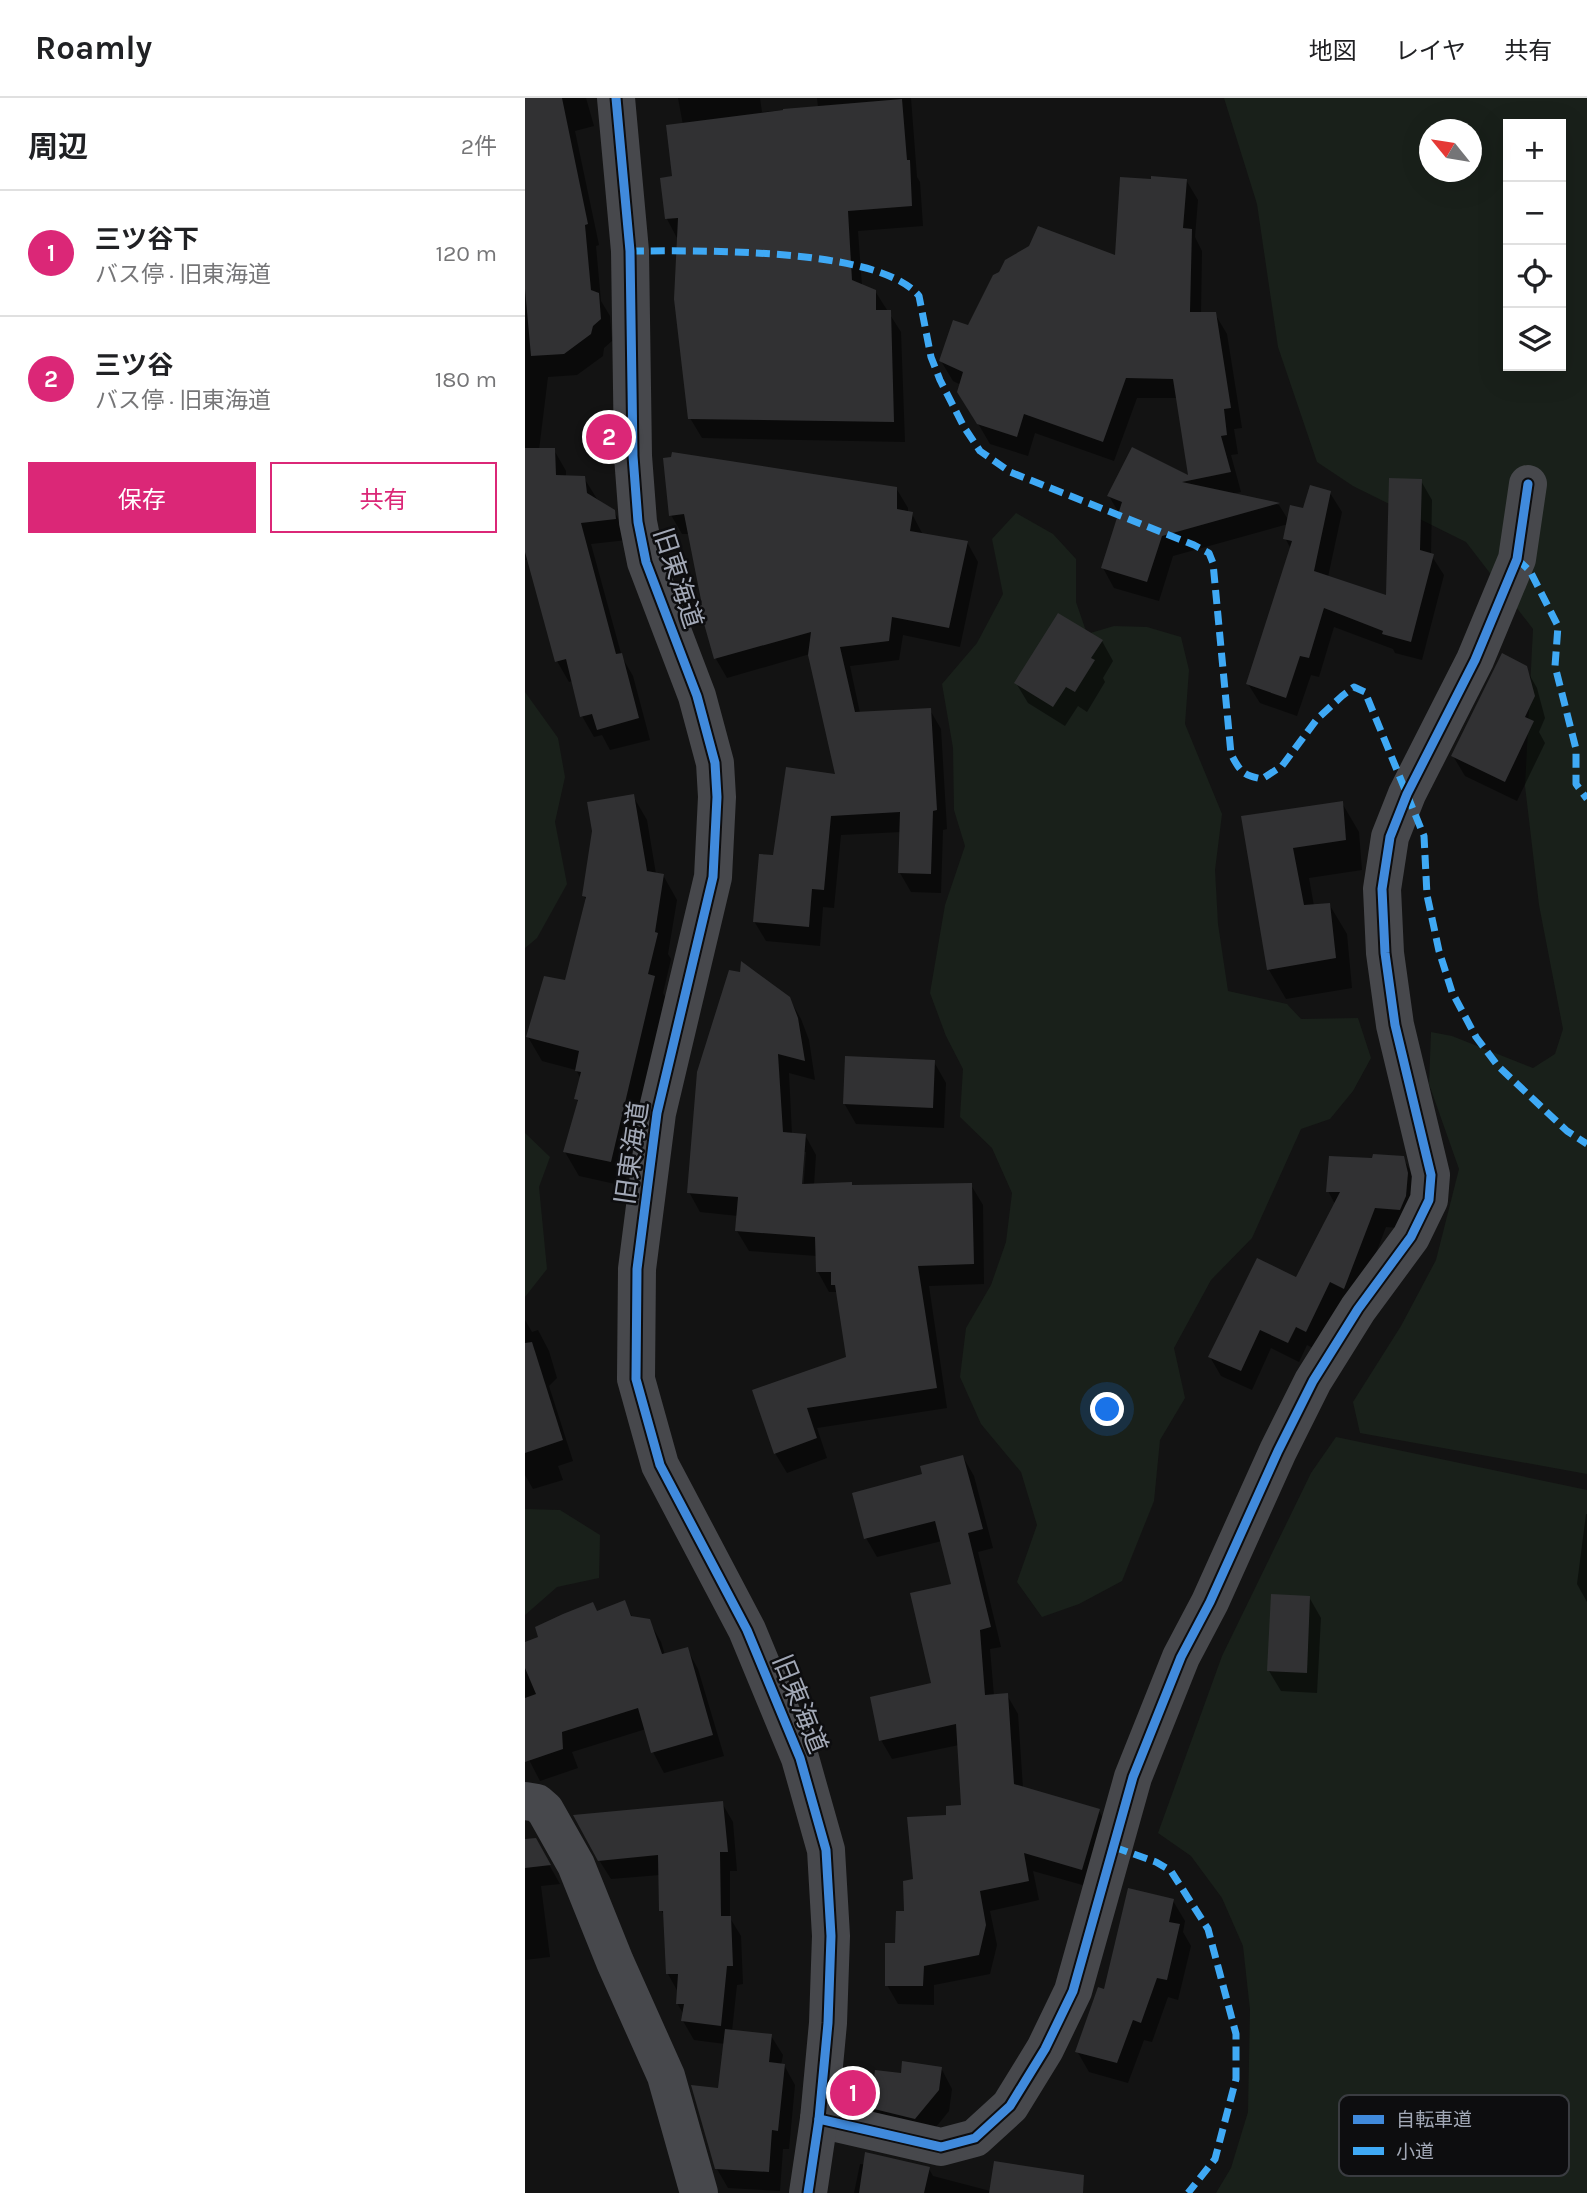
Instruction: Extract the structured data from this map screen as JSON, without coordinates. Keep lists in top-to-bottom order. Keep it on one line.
{"streets":{"street":["旧東海道"]},"legend":["自転車道","小道"],"north":"top left","page":{"header":"Roamly","nav":["地図","レイヤ","共有"],"heading":["周辺","2件"],"map_buttons":["+","−"],"list":[{"mark":"1","name":"三ツ谷下","note":"バス停 · 旧東海道","value":"120 m"},{"mark":"2","name":"三ツ谷","note":"バス停 · 旧東海道","value":"180 m"}],"pins":["2","1"],"buttons":["保存","共有"]}}
